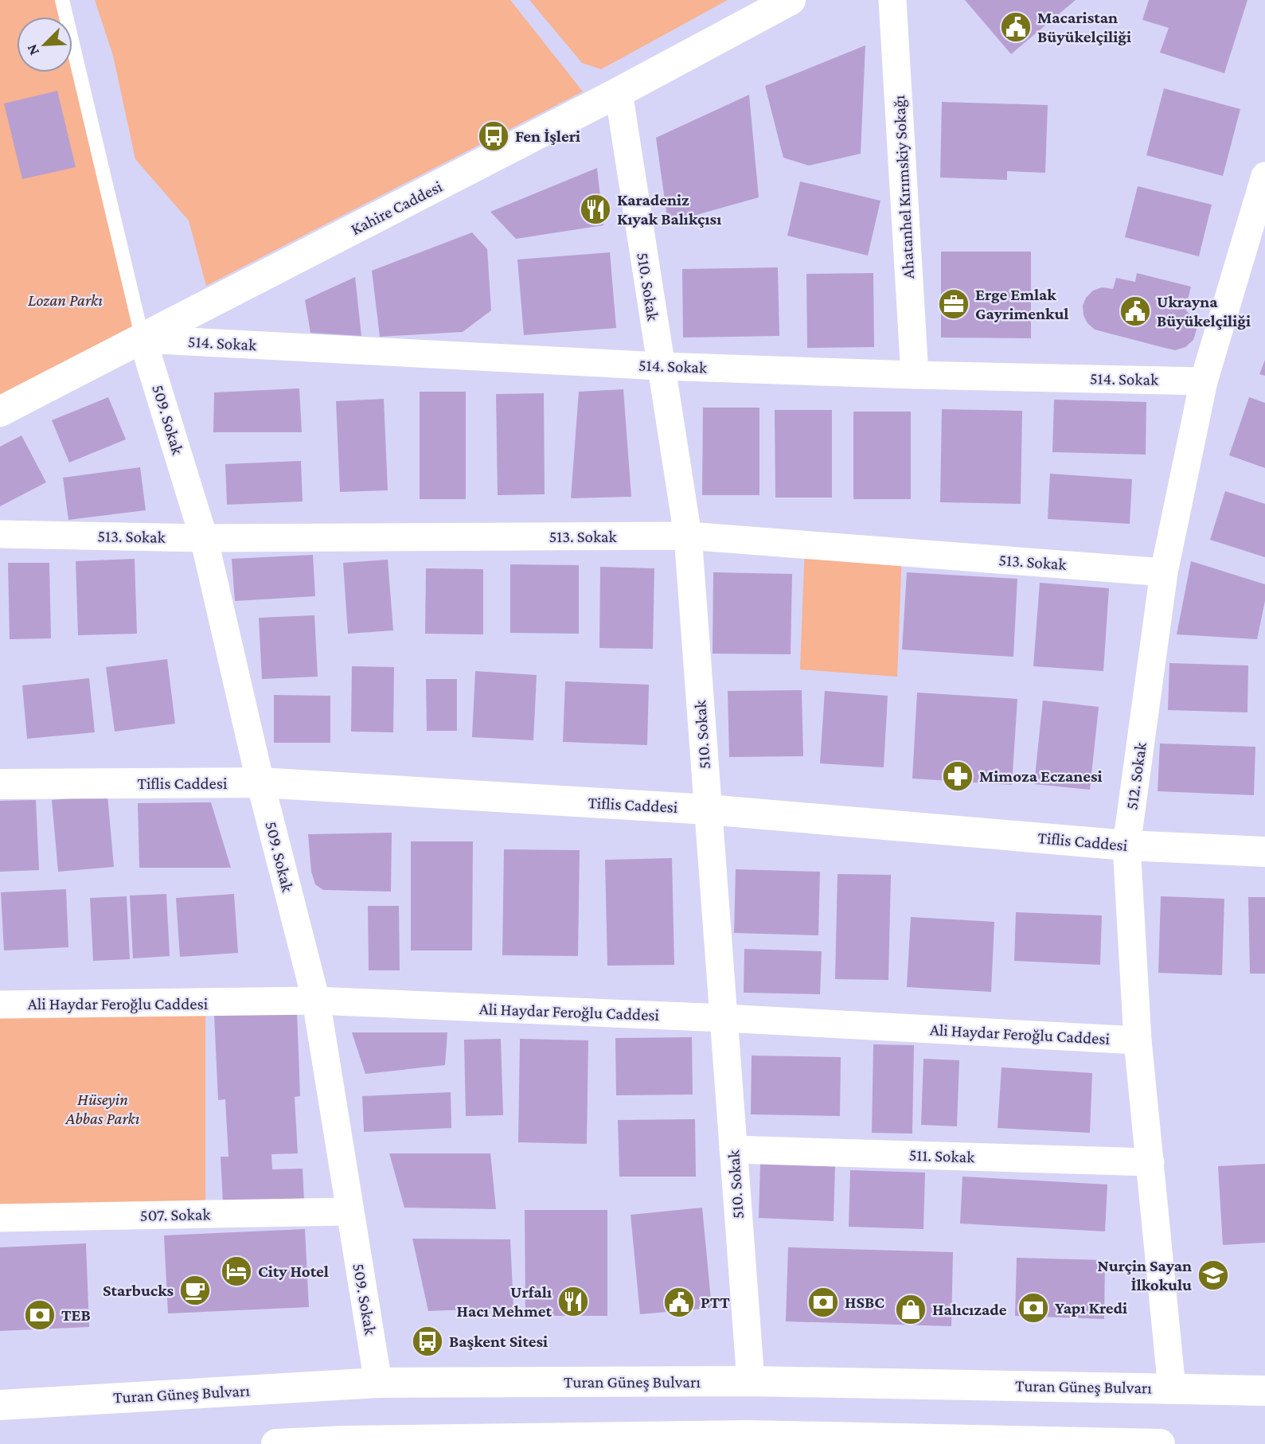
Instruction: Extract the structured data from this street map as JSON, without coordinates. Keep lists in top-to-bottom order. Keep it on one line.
{"streets":{"main road":["Kahire Caddesi","Tiflis Caddesi","Turan Güneş Bulvarı"],"street":["Ahatanhel Kırımskiy Sokağı","510. Sokak","514. Sokak","509. Sokak","513. Sokak","512. Sokak","Ali Haydar Feroğlu Caddesi","511. Sokak","507. Sokak"]},"crossings":[["Ahatanhel Kırımskiy Sokağı","514. Sokak"],["Kahire Caddesi","510. Sokak"],["Kahire Caddesi","514. Sokak"],["Kahire Caddesi","509. Sokak"],["510. Sokak","514. Sokak"],["510. Sokak","513. Sokak"],["510. Sokak","Tiflis Caddesi"],["510. Sokak","Ali Haydar Feroğlu Caddesi"],["510. Sokak","511. Sokak"],["510. Sokak","Turan Güneş Bulvarı"],["514. Sokak","509. Sokak"],["514. Sokak","512. Sokak"],["509. Sokak","513. Sokak"],["509. Sokak","Tiflis Caddesi"],["509. Sokak","Ali Haydar Feroğlu Caddesi"],["509. Sokak","507. Sokak"],["509. Sokak","Turan Güneş Bulvarı"],["513. Sokak","512. Sokak"],["512. Sokak","Tiflis Caddesi"],["512. Sokak","Ali Haydar Feroğlu Caddesi"],["512. Sokak","511. Sokak"],["512. Sokak","Turan Güneş Bulvarı"]],"parks":["Lozan Parkı","Hüseyin Abbas Parkı"],"places":{"public building":["Macaristan Büyükelçiliği","Ukrayna Büyükelçiliği","PTT"],"bus stop":["Fen İşleri","Başkent Sitesi"],"restaurant":["Karadeniz Kıyak Balıkçısı","Urfalı Hacı Mehmet"],"office":["Erge Emlak Gayrimenkul"],"pharmacy":["Mimoza Eczanesi"],"hotel":["City Hotel"],"school or university":["Nurçin Sayan İlkokulu"],"cafe":["Starbucks"],"bank":["HSBC","Yapı Kredi","TEB"],"shop":["Halıcızade"]},"north":"bottom left"}
